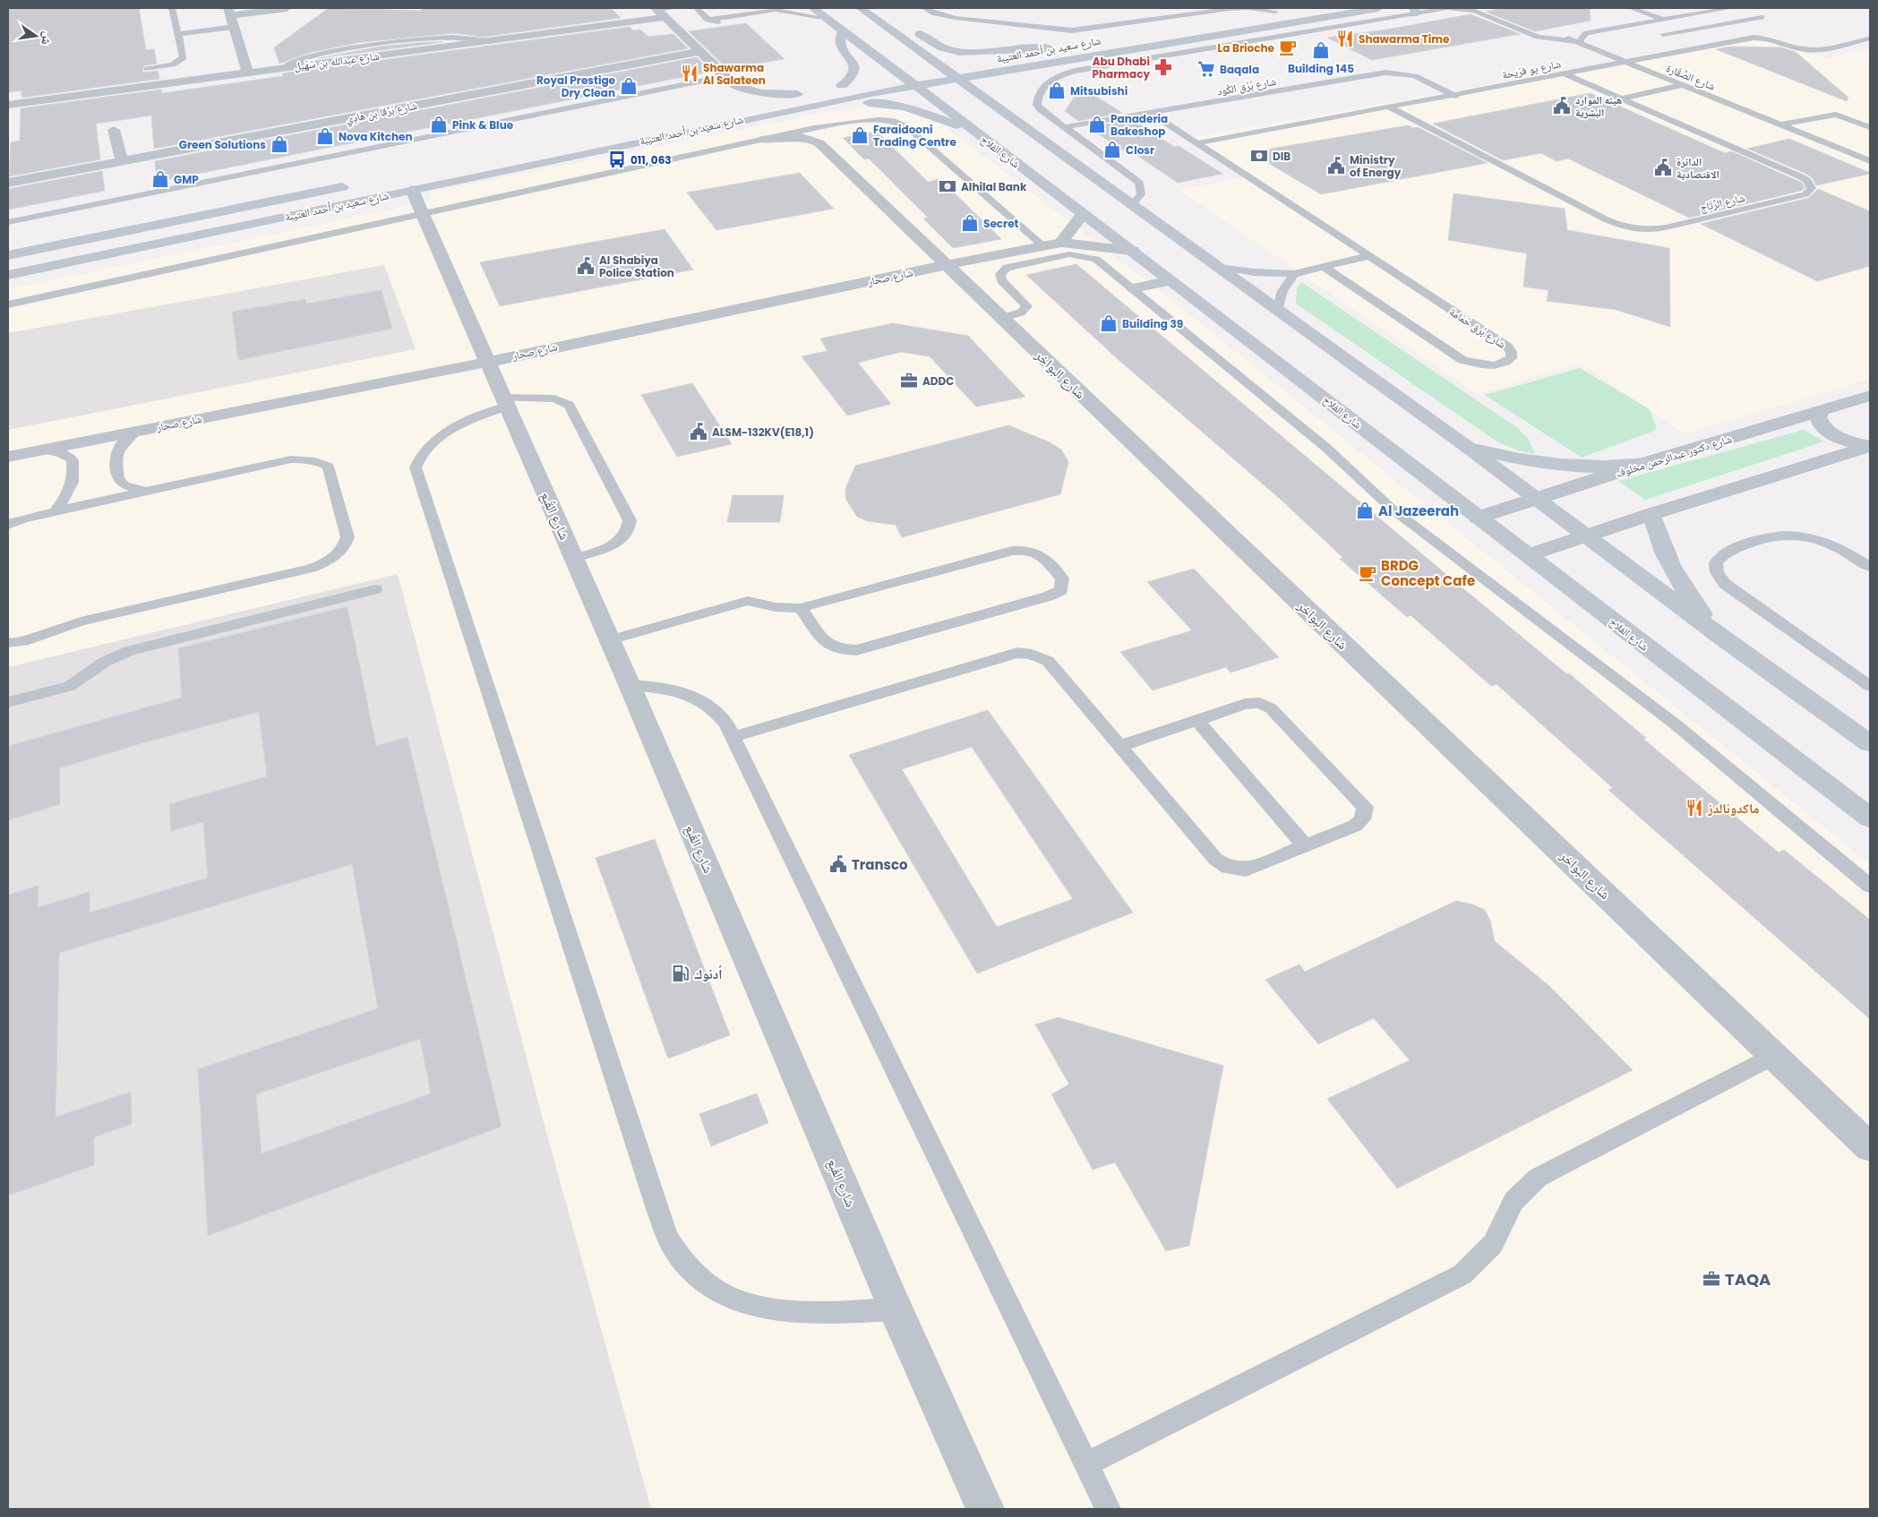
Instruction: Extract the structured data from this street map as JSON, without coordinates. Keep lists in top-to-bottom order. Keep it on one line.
{"streets":{"main road":["شارع سعيد بن أحمد العتيبة","شارع الفلاح"],"street":["شارع عبدالله بن سُهَيل","شارع بَرقا بن هادِي","شارع صحار","شارع البواخر","شارع دكتور عبدالرحمن مخلوف","شارع القُبع"],"lane":["شارع يو فرَيحة","شارع الصَّقّارة","شارع بُرْق الكُود","شارع الرِّتَاج","شارع بُرق حَمَامة"]},"crossings":[["شارع سعيد بن أحمد العتيبة","شارع الفلاح"],["شارع سعيد بن أحمد العتيبة","شارع القُبع"],["شارع يو فرَيحة","شارع الصَّقّارة"],["شارع يو فرَيحة","شارع بُرْق الكُود"],["شارع يو فرَيحة","شارع الرِّتَاج"],["شارع يو فرَيحة","شارع بُرق حَمَامة"],["شارع بُرْق الكُود","شارع بُرق حَمَامة"],["شارع الفلاح","شارع صحار"],["شارع الفلاح","شارع دكتور عبدالرحمن مخلوف"],["شارع صحار","شارع البواخر"],["شارع صحار","شارع القُبع"]],"places":{"restaurant":["Shawarma Time","Shawarma Al Salateen","ماكدونالدز"],"cafe":["La Brioche","BRDG Concept Cafe"],"shop":["Building 145","Royal Prestige Dry Clean","Mitsubishi","Pink & Blue","Panaderia Bakeshop","Faraidooni Trading Centre","Nova Kitchen","Green Solutions","Closr","GMP","Secret","Building 39","Al Jazeerah"],"pharmacy":["Abu Dhabi Pharmacy"],"supermarket":["Baqala"],"public building":["هيئه الموارد البشرية","Ministry of Energy","الدائرة الاقتصادية","Al Shabiya Police Station","ALSM-132KV(E18,1)","Transco"],"bank":["DIB","Alhilal Bank"],"bus stop":["011, 063"],"office":["ADDC","TAQA"],"fuel station":["أدنوك"]},"north":"right"}
